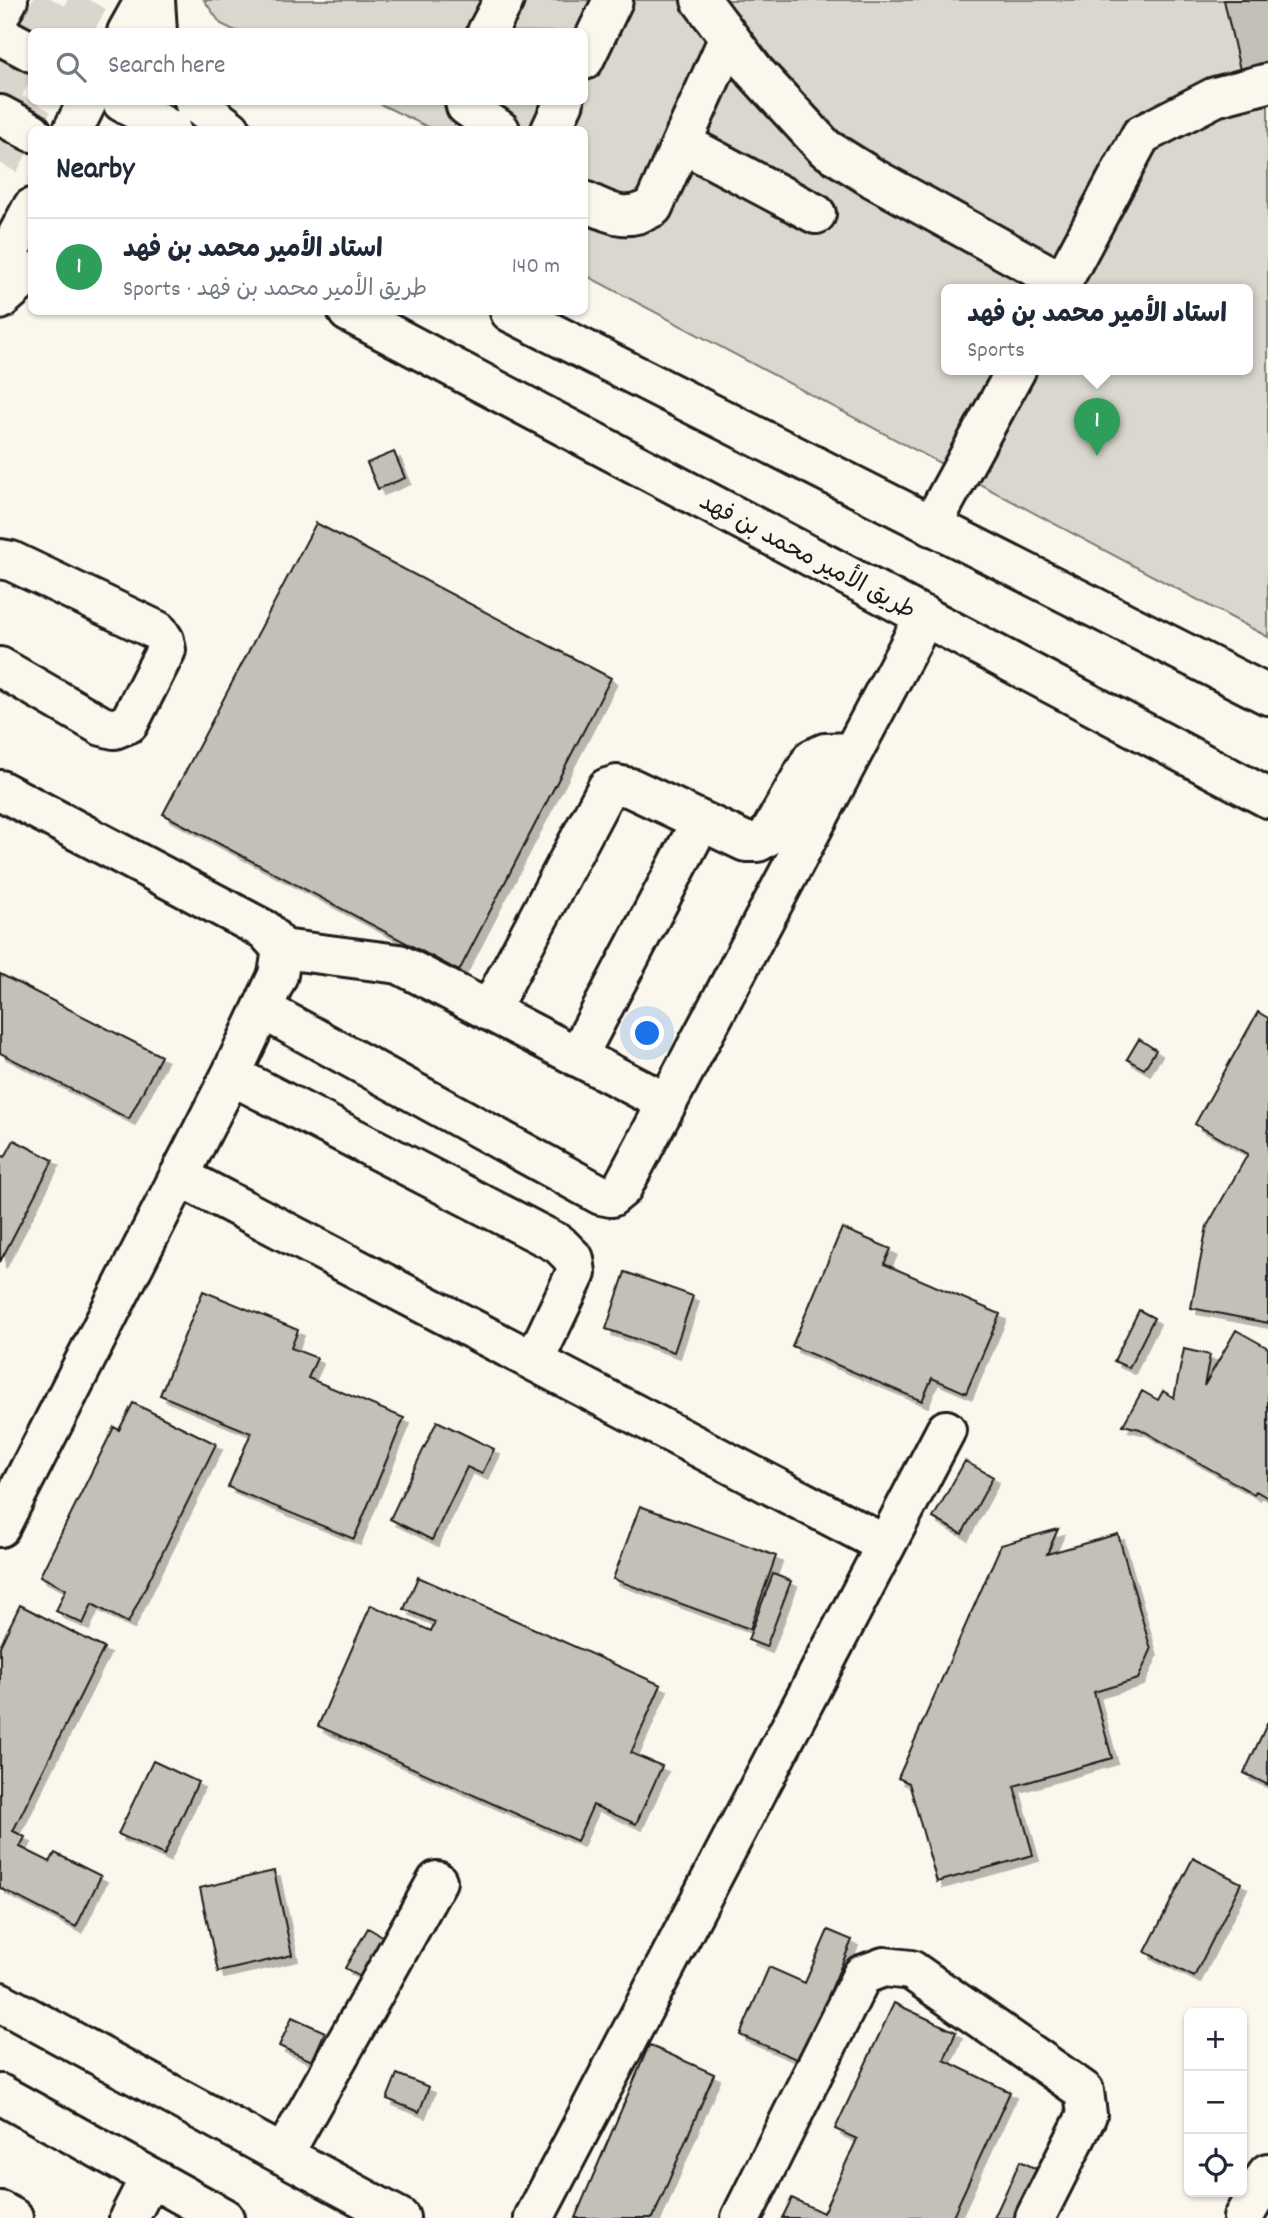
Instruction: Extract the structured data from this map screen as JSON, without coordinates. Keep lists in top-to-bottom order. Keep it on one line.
{"streets":{"main road":["طريق الأمير محمد بن فهد"]},"page":{"search":"Search here","heading":"Nearby","list":[{"mark":"1","name":"استاد الأمير محمد بن فهد","note":"Sports · طريق الأمير محمد بن فهد","value":"140 m"}],"popup":["استاد الأمير محمد بن فهد","Sports"],"pins":"1","map_buttons":["+","−"]}}
